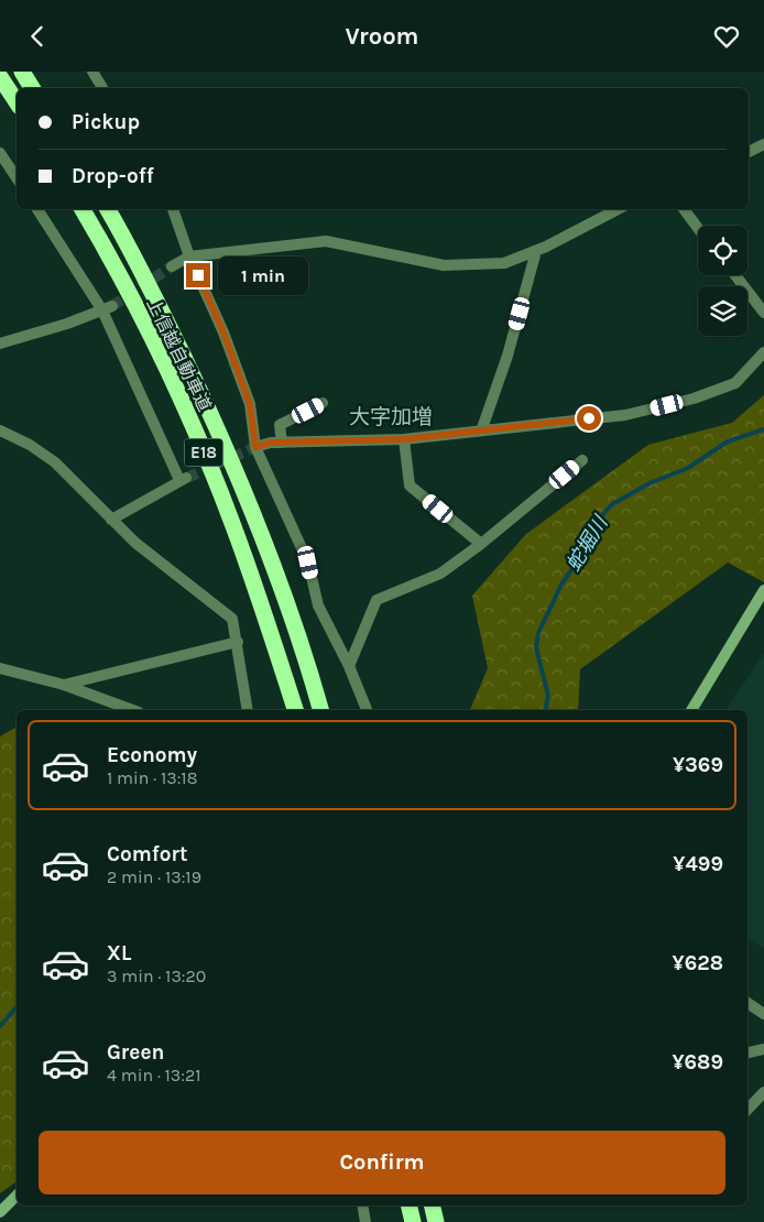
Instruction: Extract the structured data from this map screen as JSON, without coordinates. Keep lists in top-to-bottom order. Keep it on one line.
{"streets":{"highway":["上信越自動車道","E18"]},"districts":["大字加増"],"water":["蛇堀川"],"page":{"header":"Vroom","banner":["Pickup","Drop-off"],"bubble":"1 min","list":[{"name":"Economy","note":"1 min · 13:18","value":"¥369"},{"name":"Comfort","note":"2 min · 13:19","value":"¥499"},{"name":"XL","note":"3 min · 13:20","value":"¥628"},{"name":"Green","note":"4 min · 13:21","value":"¥689"}],"buttons":"Confirm"}}
